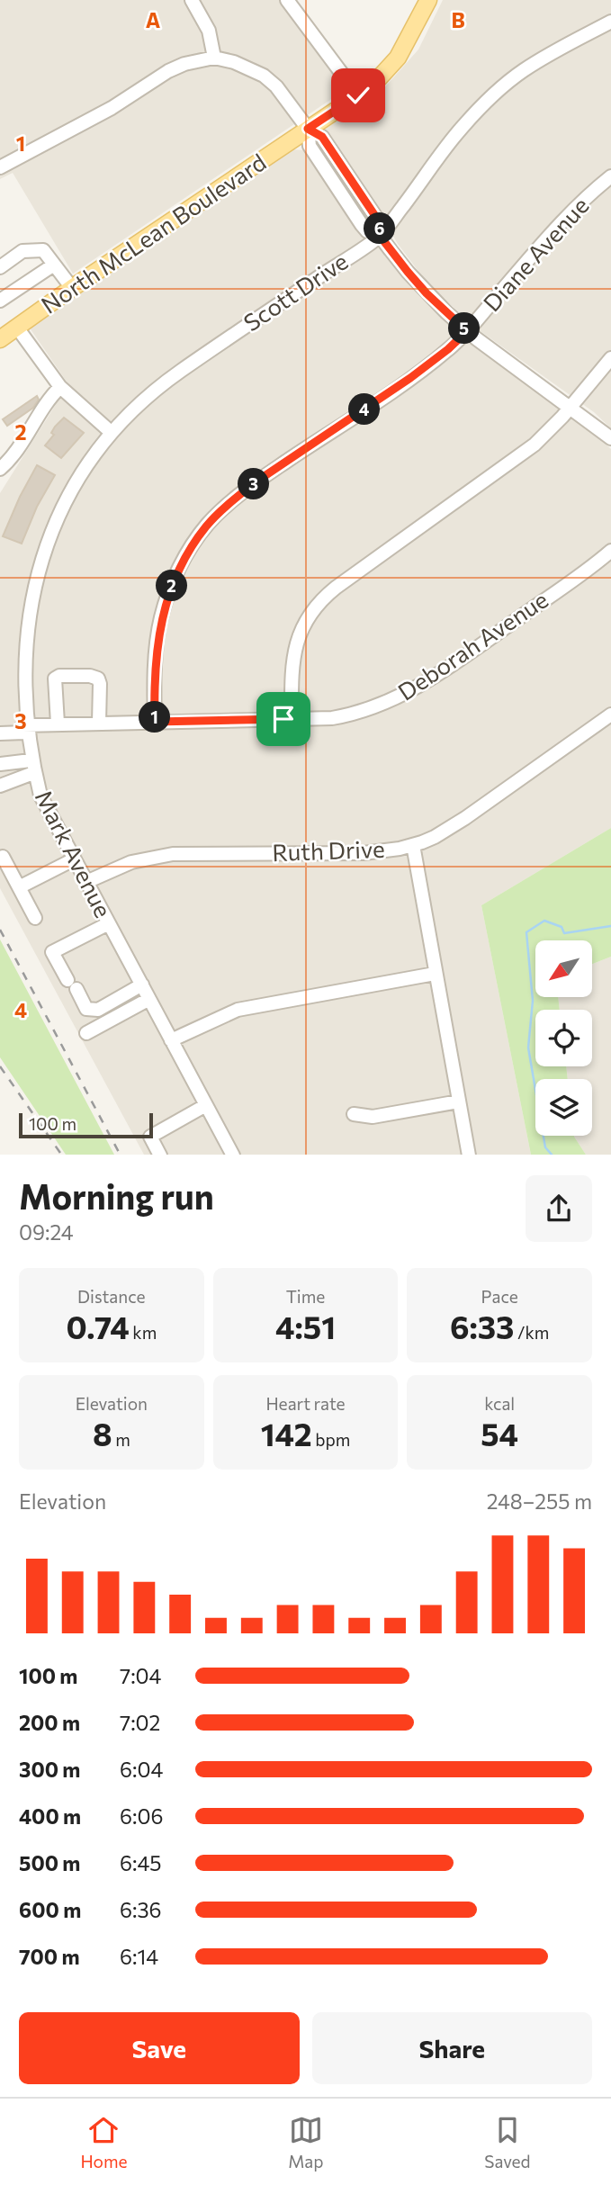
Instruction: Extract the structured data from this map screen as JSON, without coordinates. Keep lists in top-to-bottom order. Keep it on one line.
{"streets":{"main road":["North McLean Boulevard"],"street":["Diane Avenue","Scott Drive","Deborah Avenue","Ruth Drive","Mark Avenue"]},"crossings":[["Diane Avenue","Deborah Avenue"],["Scott Drive","Mark Avenue"],["Deborah Avenue","Mark Avenue"],["Ruth Drive","Mark Avenue"]],"scale_bar":"100 m","north":"bottom left","page":{"pins":["6","5","4","3","2","1"],"scale":"100 m","heading":["Morning run","09:24"],"stats":[["Distance","0.74 km"],["Time","4:51"],["Pace","6:33 /km"],["Elevation","8 m"],["Heart rate","142 bpm"],["kcal","54"]],"chart":["Elevation","248–255 m"],"list":[{"name":"100 m","note":"7:04"},{"name":"200 m","note":"7:02"},{"name":"300 m","note":"6:04"},{"name":"400 m","note":"6:06"},{"name":"500 m","note":"6:45"},{"name":"600 m","note":"6:36"},{"name":"700 m","note":"6:14"}],"buttons":["Save","Share"],"tabs":["Home","Map","Saved"]},"grid":{"columns":["A","B"],"rows":["1","2","3","4"]}}
